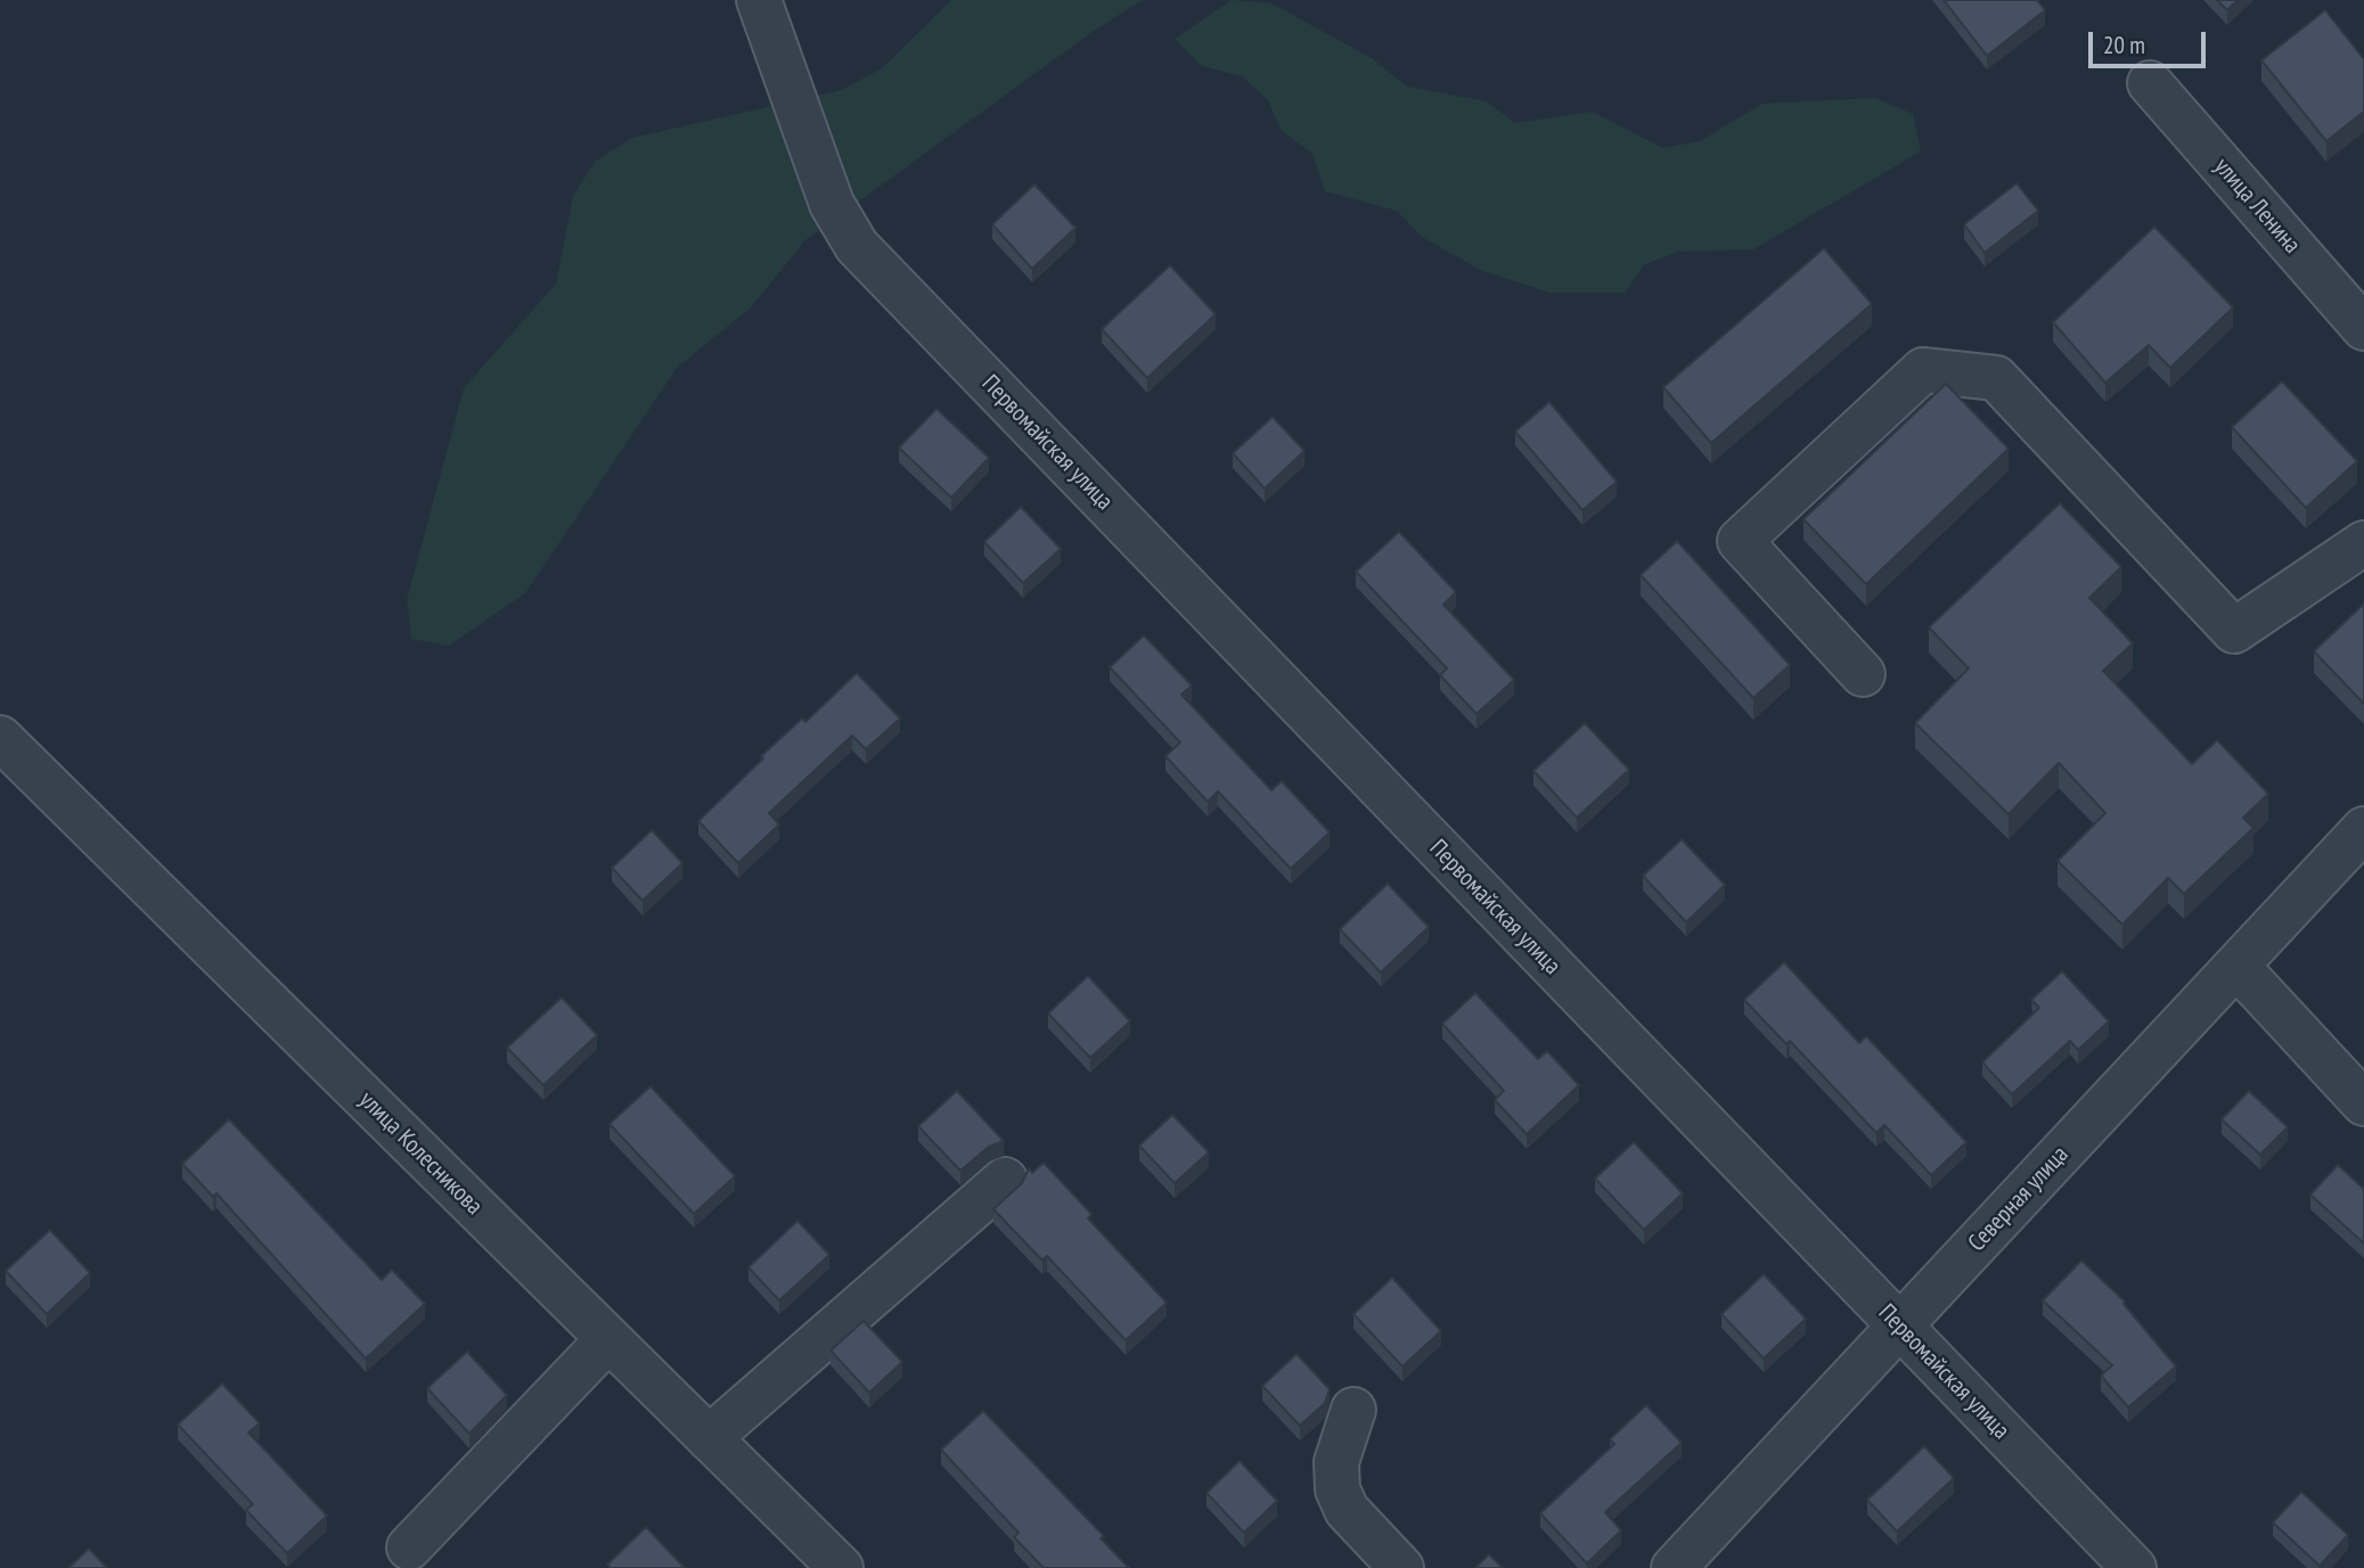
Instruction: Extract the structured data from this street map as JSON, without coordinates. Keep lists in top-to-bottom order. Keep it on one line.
{"streets":{"street":["улица Ленина","Первомайская улица","улица Колесникова","Северная улица"]},"crossings":[["Первомайская улица","Северная улица"]],"scale_bar":"20 m"}
